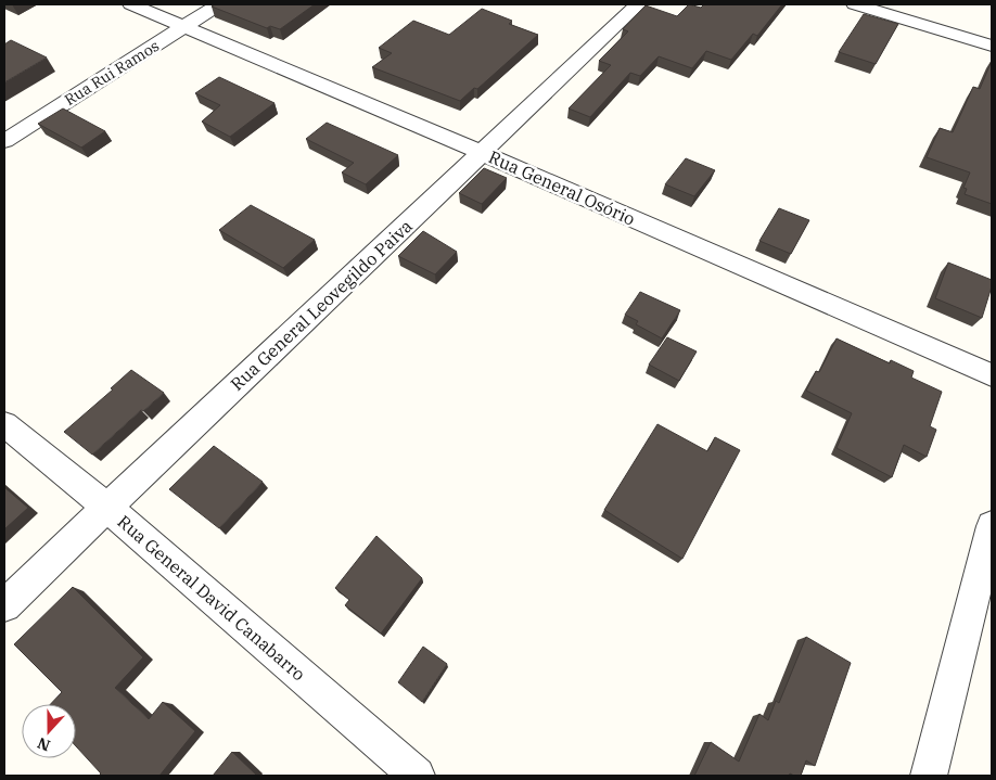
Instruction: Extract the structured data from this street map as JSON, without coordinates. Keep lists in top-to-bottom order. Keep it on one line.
{"streets":{"street":["Rua Rui Ramos","Rua General Osório","Rua General Leovegildo Paiva","Rua General David Canabarro"]},"crossings":[["Rua Rui Ramos","Rua General Osório"],["Rua General Osório","Rua General Leovegildo Paiva"],["Rua General Leovegildo Paiva","Rua General David Canabarro"]],"north":"bottom"}
